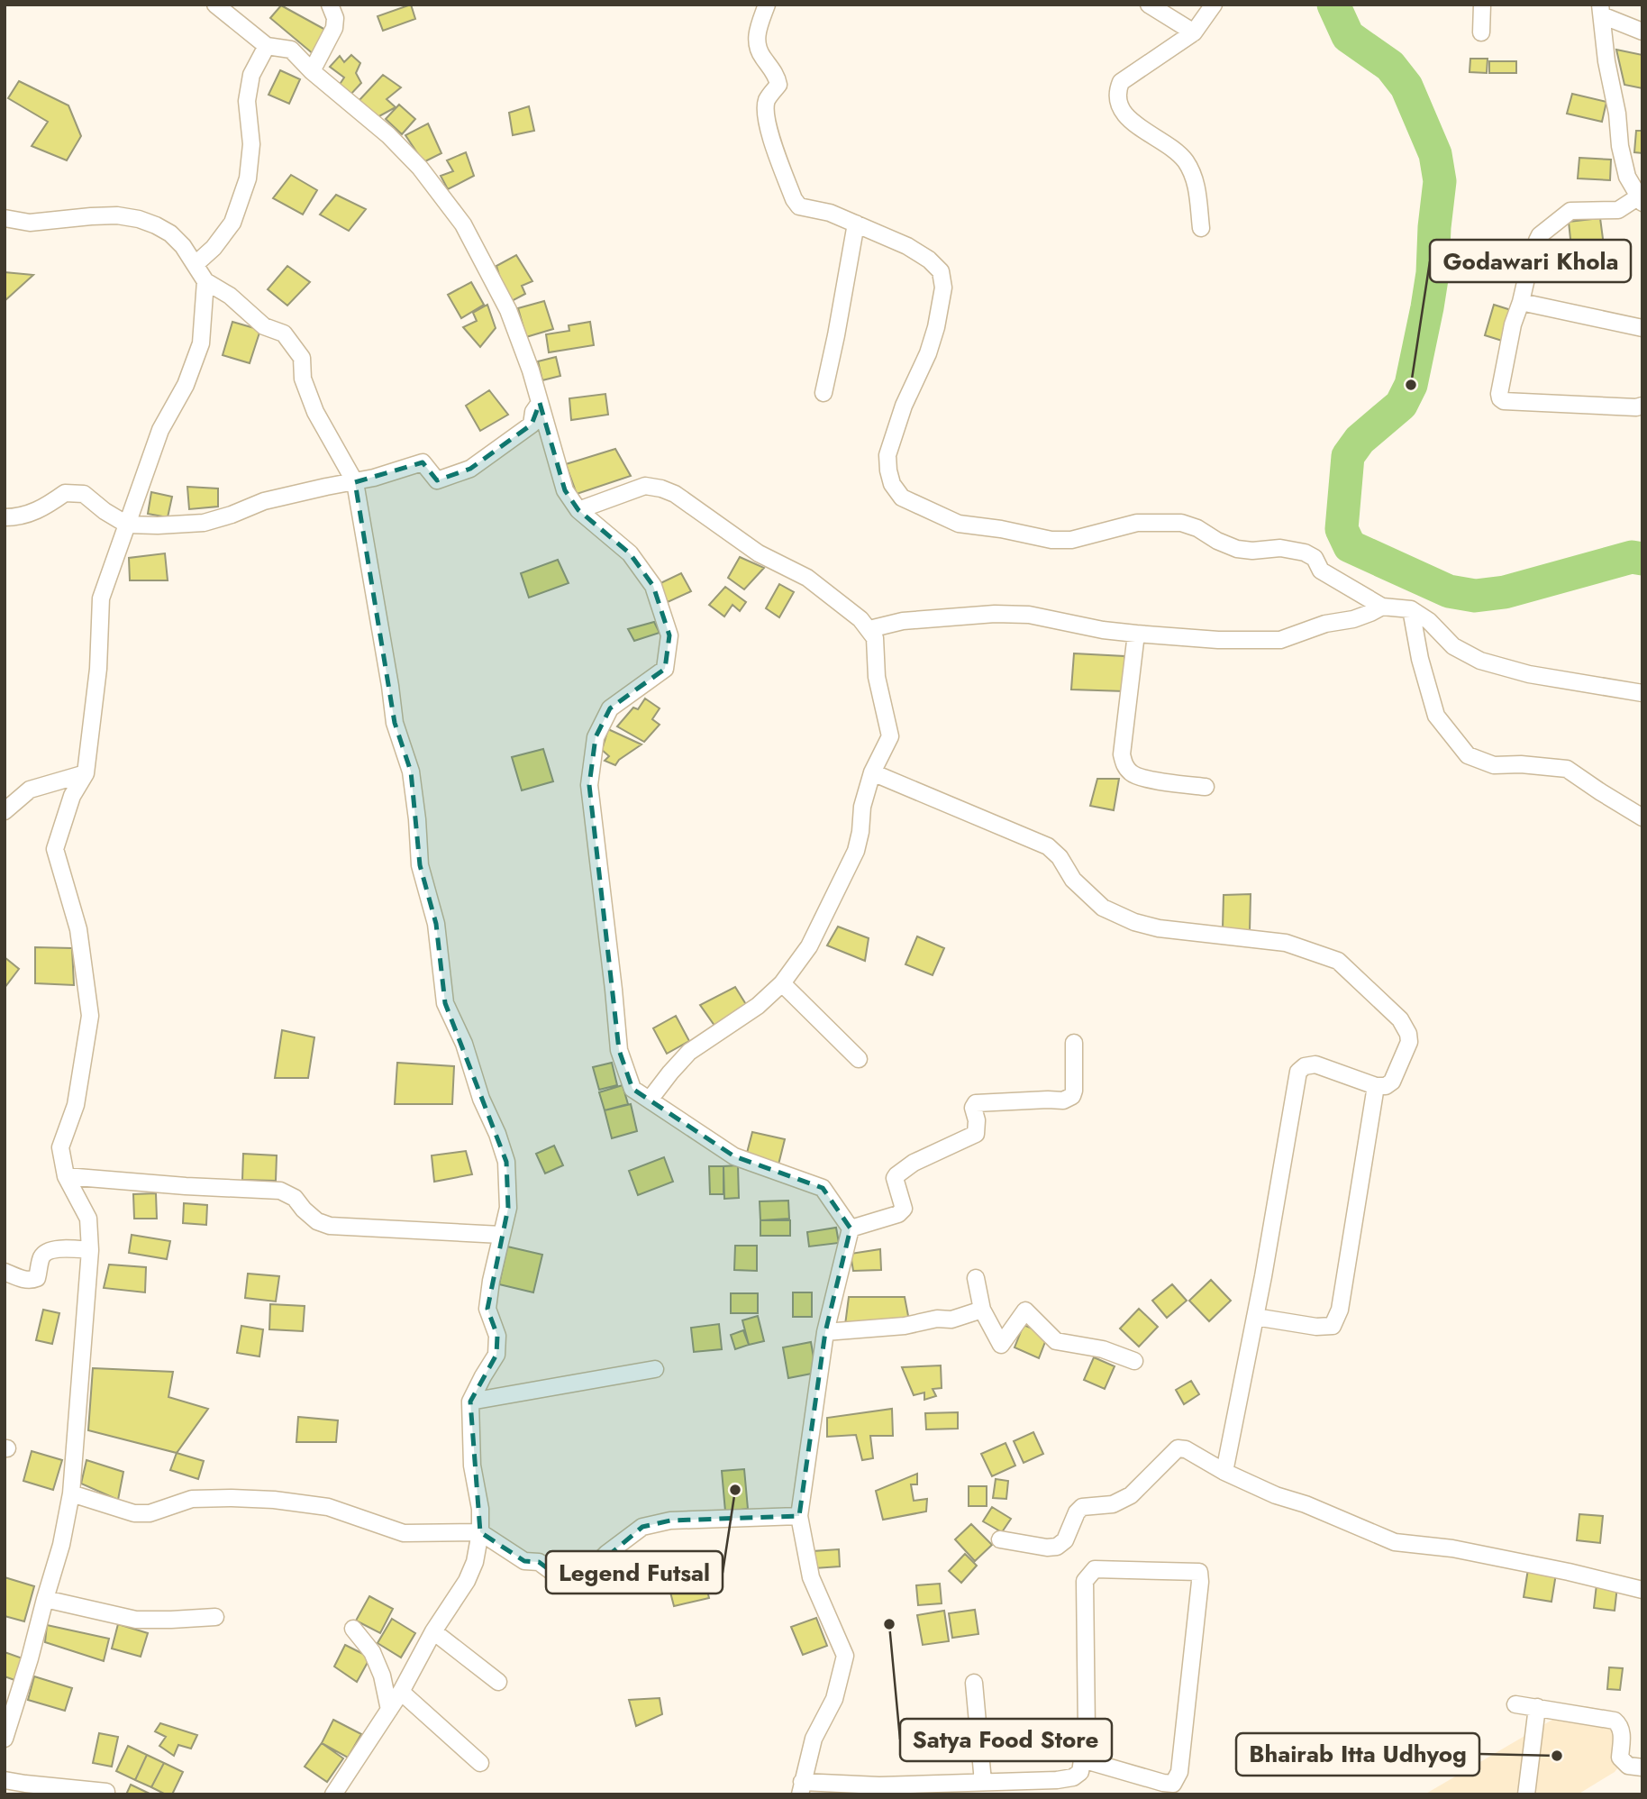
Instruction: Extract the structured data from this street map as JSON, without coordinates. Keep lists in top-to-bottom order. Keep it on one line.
{"places":["Godawari Khola","Legend Futsal","Satya Food Store","Bhairab Itta Udhyog"]}
